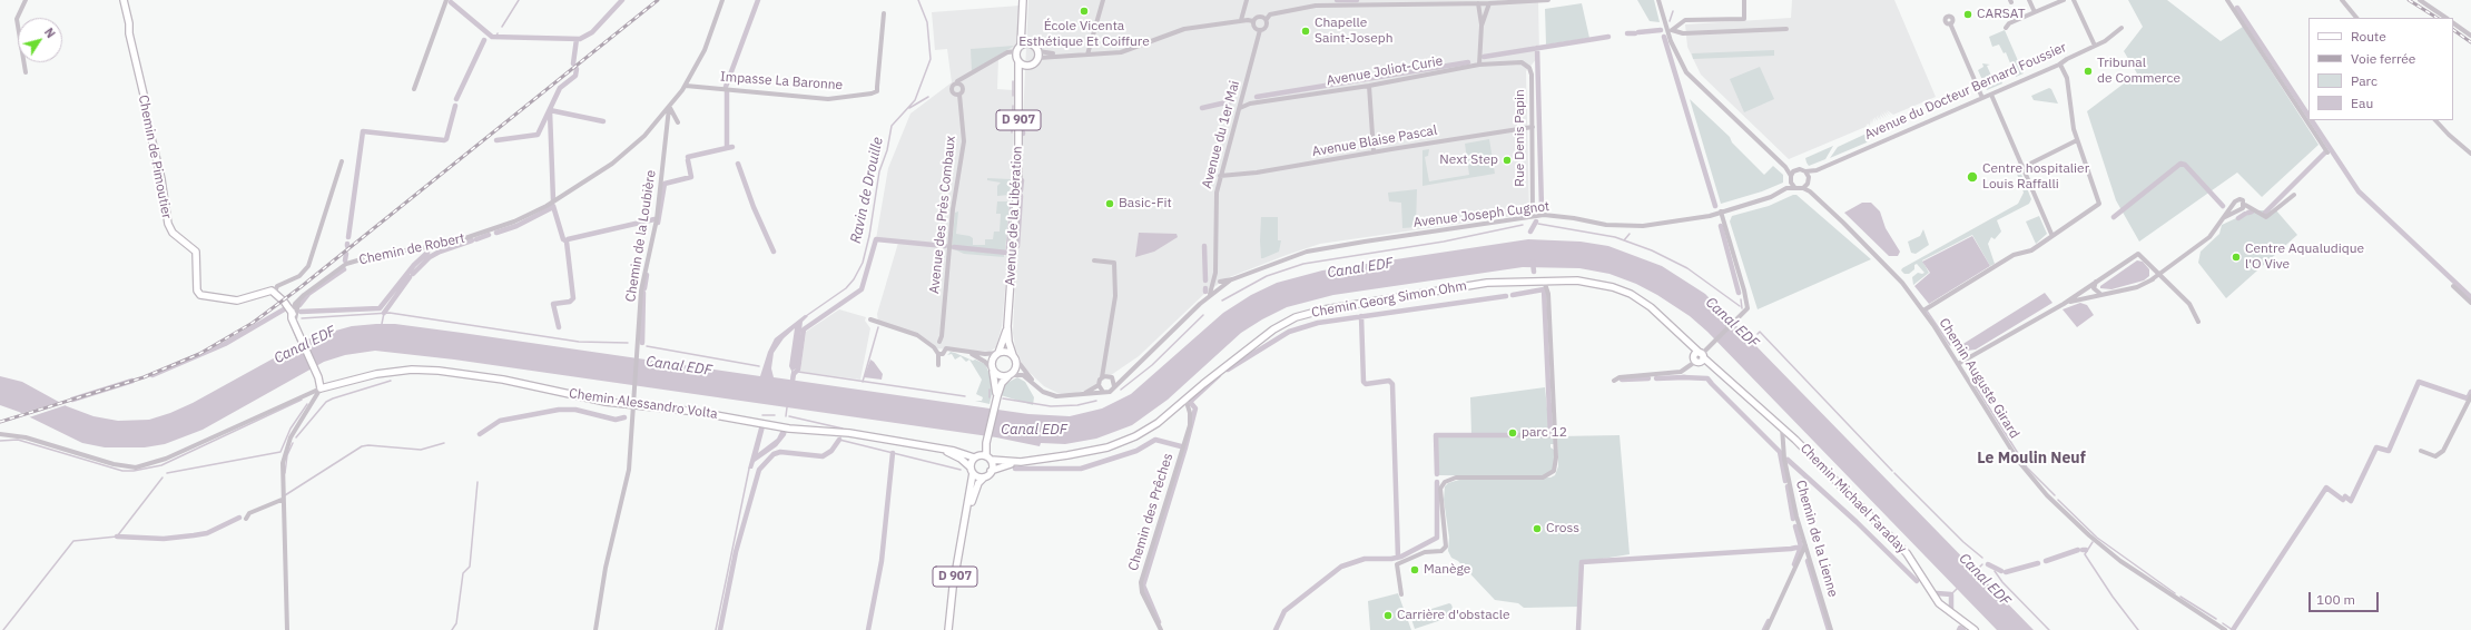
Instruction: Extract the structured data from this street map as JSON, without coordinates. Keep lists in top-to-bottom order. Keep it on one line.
{"streets":{"main road":["D 907","Chemin de Pimoutier","Avenue de la Libération","Chemin Georg Simon Ohm","Chemin Alessandro Volta","Chemin Michael Faraday"],"street":["Avenue Joliot-Curie","Impasse La Baronne","Avenue du Docteur Bernard Foussier","Avenue du 1er Mai","Rue Denis Papin","Avenue Blaise Pascal","Avenue des Près Combaux","Avenue Joseph Cugnot","Chemin de la Loubière","Chemin de Robert","Chemin Auguste Girard","Chemin des Prêches","Chemin de la Lienne"]},"crossings":[["Avenue Joliot-Curie","Avenue du 1er Mai"],["Avenue Joliot-Curie","Rue Denis Papin"],["Impasse La Baronne","Chemin de Robert"],["Avenue du Docteur Bernard Foussier","Avenue Joseph Cugnot"],["Avenue du Docteur Bernard Foussier","Chemin Auguste Girard"],["D 907","Chemin Georg Simon Ohm"],["D 907","Chemin Alessandro Volta"],["Avenue du 1er Mai","Avenue Blaise Pascal"],["Avenue du 1er Mai","Avenue Joseph Cugnot"],["Rue Denis Papin","Avenue Blaise Pascal"],["Rue Denis Papin","Avenue Joseph Cugnot"],["Avenue Joseph Cugnot","Chemin Auguste Girard"],["Chemin de la Loubière","Chemin de Robert"],["Chemin de la Loubière","Chemin Alessandro Volta"],["Chemin Georg Simon Ohm","Chemin Alessandro Volta"],["Chemin Georg Simon Ohm","Chemin Michael Faraday"],["Chemin Georg Simon Ohm","Chemin des Prêches"],["Chemin Michael Faraday","Chemin de la Lienne"]],"districts":["Le Moulin Neuf"],"water":["Ravin de Drouille","Canal EDF"],"places":["École Vicenta Esthétique Et Coiffure","CARSAT","Chapelle Saint-Joseph","Tribunal de Commerce","Next Step","Centre hospitalier Louis Raffalli","Basic-Fit","Centre Aqualudique l'O Vive","parc 12","Cross","Manège","Carrière d'obstacle"],"legend":["Route","Voie ferrée","Parc","Eau"],"scale_bar":"100 m","north":"top right"}
